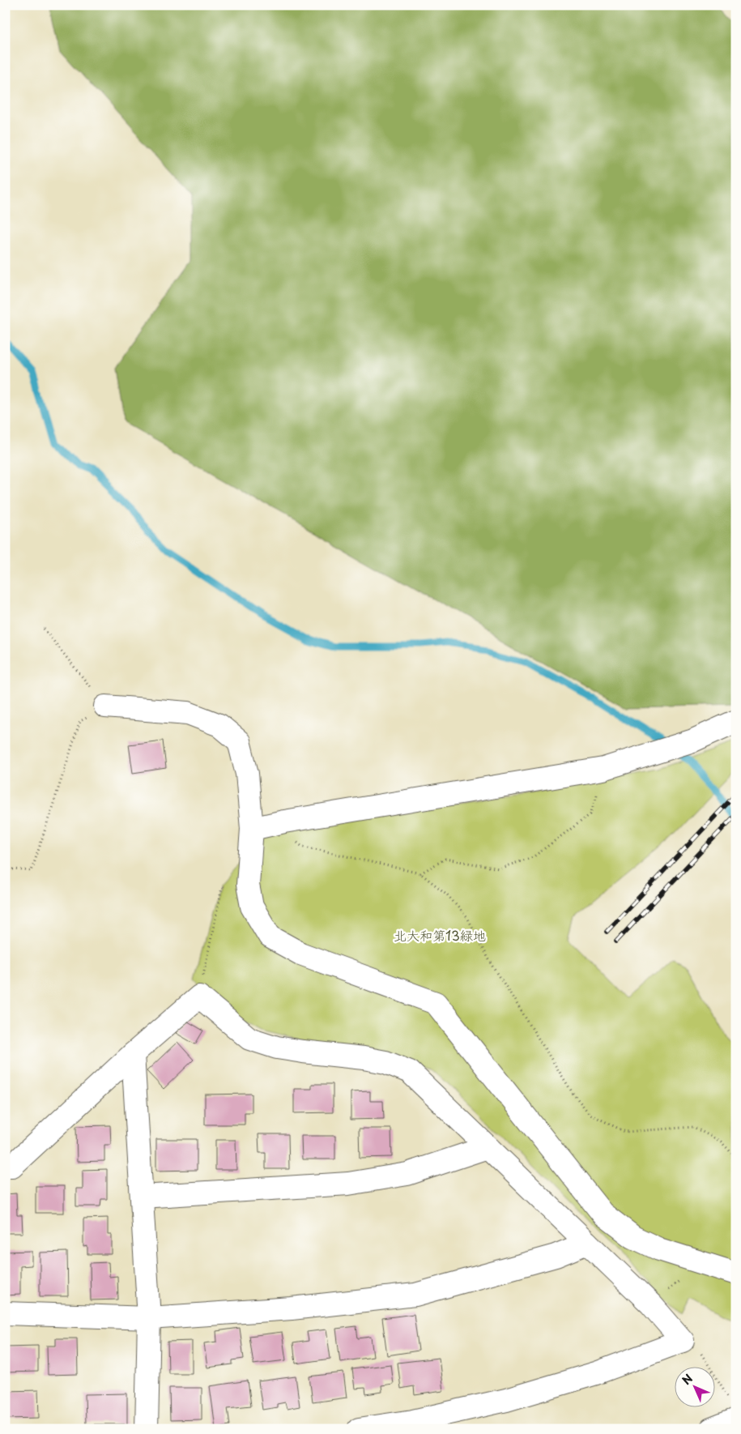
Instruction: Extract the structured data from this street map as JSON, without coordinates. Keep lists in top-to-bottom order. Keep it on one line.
{"parks":["北大和第13緑地"],"north":"top left"}
